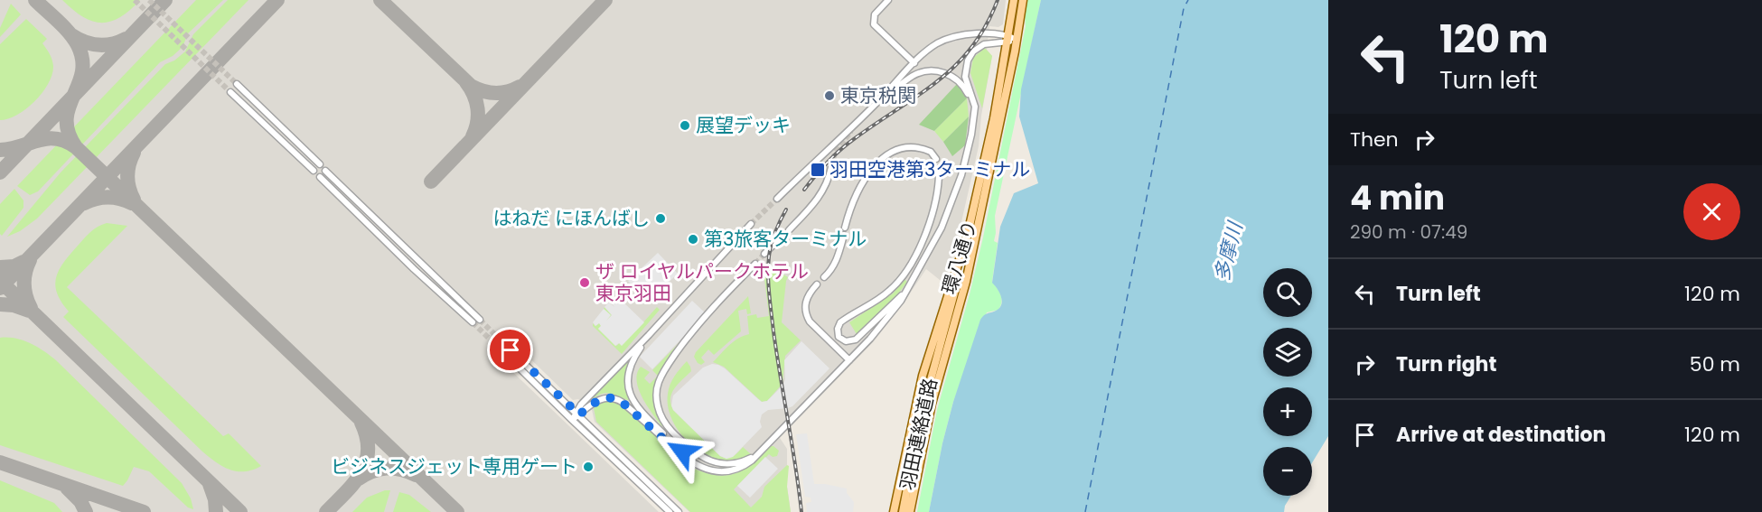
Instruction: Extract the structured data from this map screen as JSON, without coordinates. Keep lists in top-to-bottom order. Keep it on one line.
{"streets":{"main road":["環八通り","羽田連絡道路"]},"water":["多摩川"],"places":{"other":["東京税関","展望デッキ","はねだ にほんばし","第3旅客ターミナル","ザ ロイヤルパークホテル 東京羽田","ビジネスジェット専用ゲート"],"transit":["羽田空港第3ターミナル"]},"page":{"turn":["120 m","Turn left"],"then":"Then","heading":["4 min","290 m · 07:49"],"list":[{"name":"Turn left","value":"120 m"},{"name":"Turn right","value":"50 m"},{"name":"Arrive at destination","value":"120 m"}],"map_buttons":["+","−"]}}
